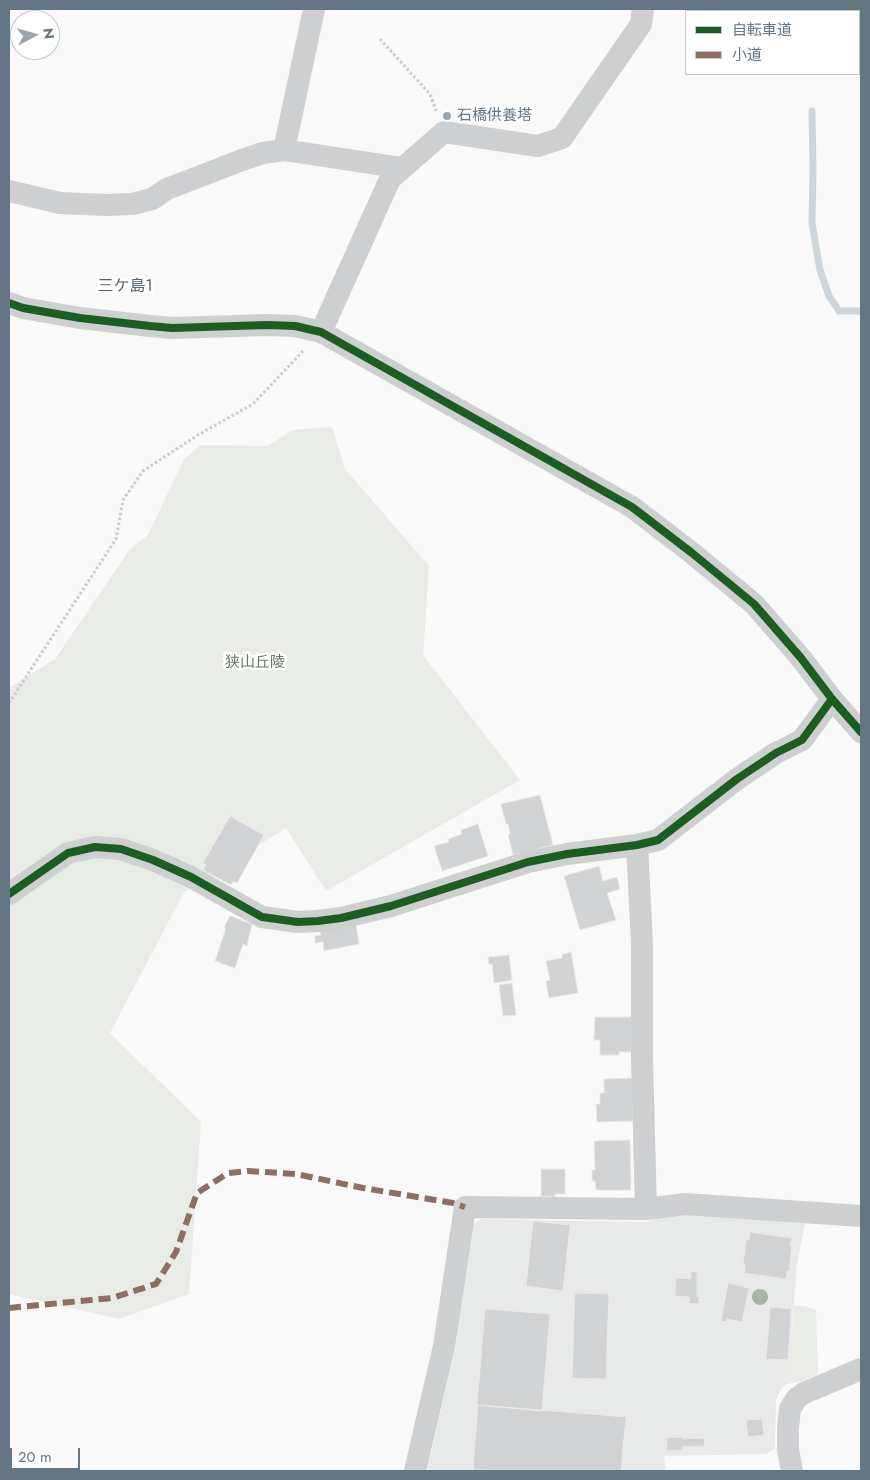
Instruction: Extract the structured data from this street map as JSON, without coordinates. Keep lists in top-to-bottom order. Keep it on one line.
{"districts":["三ケ島1"],"parks":["狭山丘陵"],"places":["石橋供養塔"],"legend":["自転車道","小道"],"scale_bar":"20 m","north":"right"}
